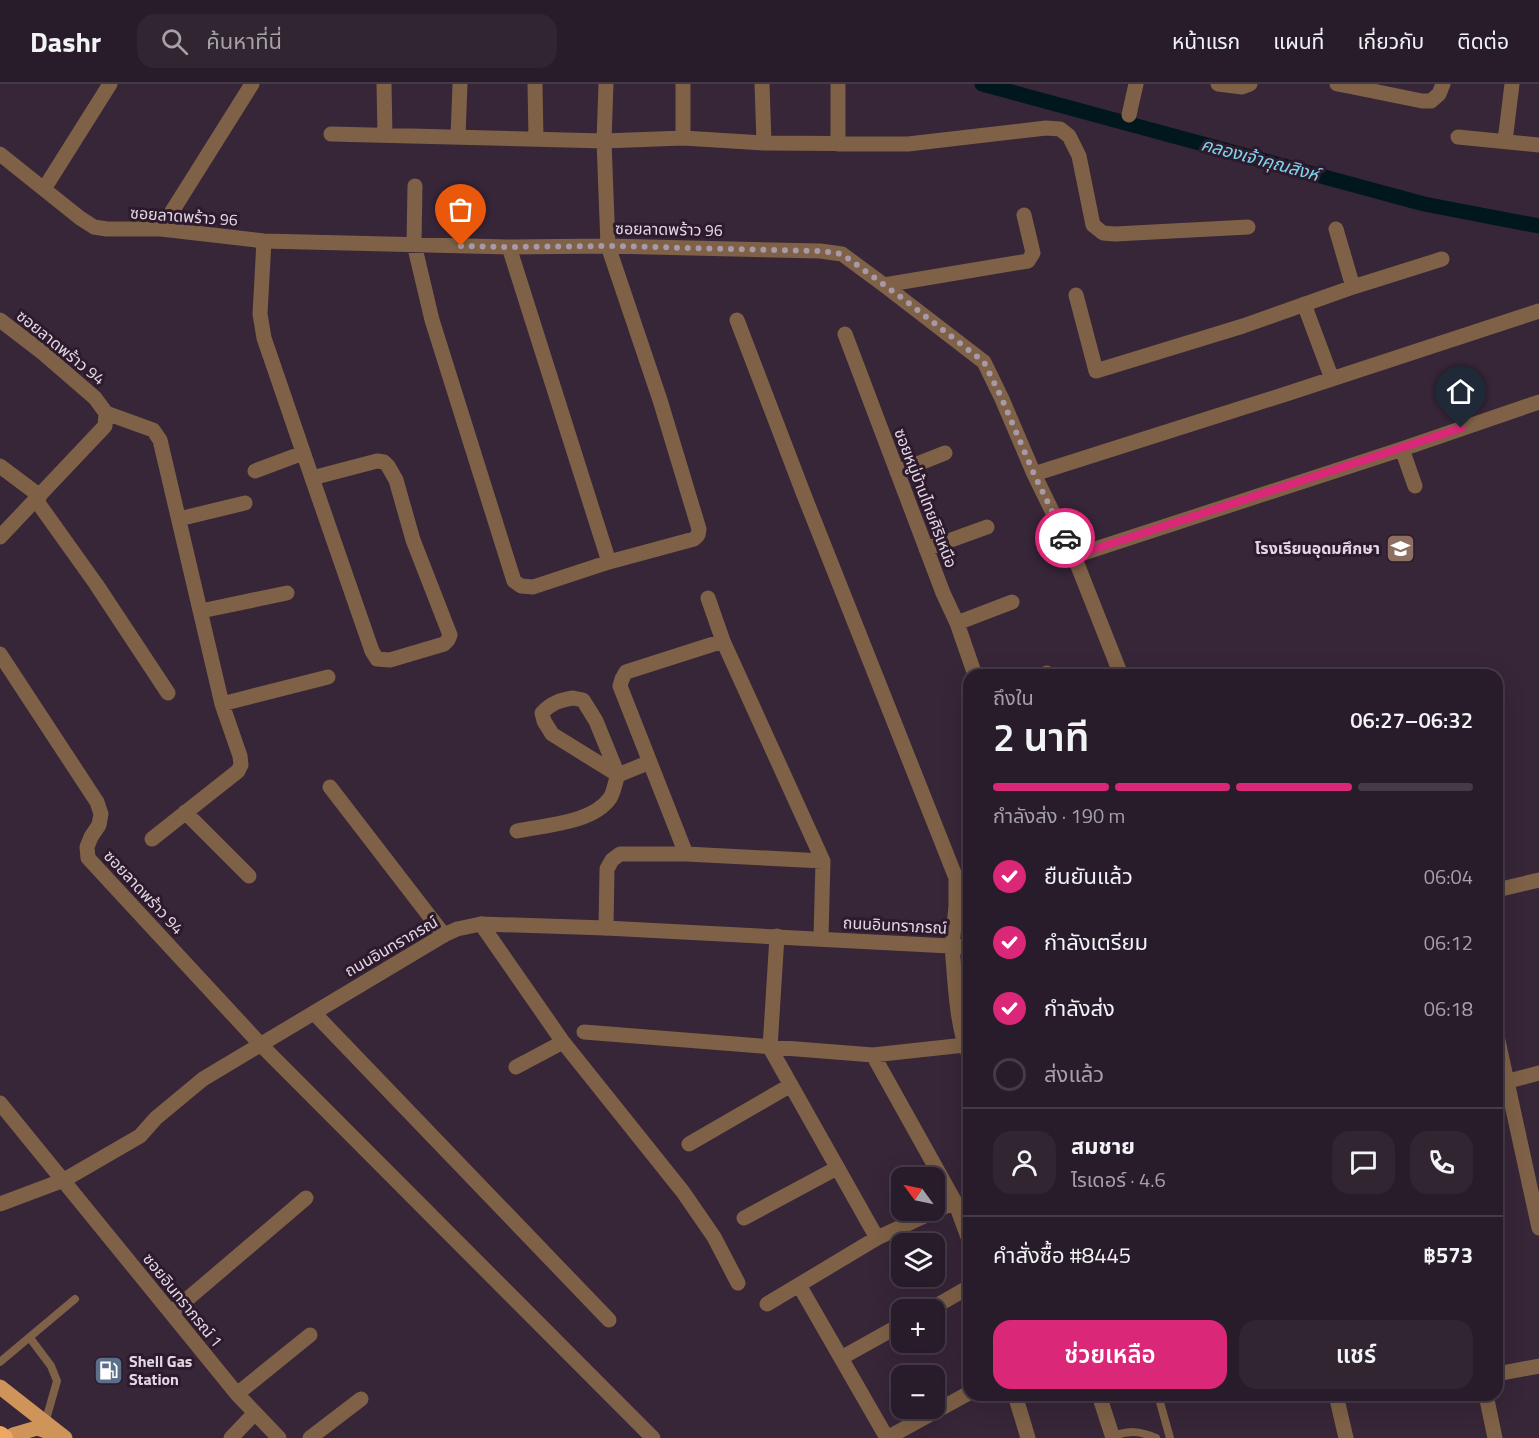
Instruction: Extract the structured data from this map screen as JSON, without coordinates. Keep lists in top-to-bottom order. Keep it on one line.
{"streets":{"street":["ซอยลาดพร้าว 96","ซอยลาดพร้าว 94","ซอยหมู่บ้านไทยศิริเหนือ","ถนนอินทราภรณ์","ซอยอินทราภรณ์ 1"]},"crossings":[["ซอยลาดพร้าว 94","ถนนอินทราภรณ์"],["ถนนอินทราภรณ์","ซอยอินทราภรณ์ 1"]],"water":["คลองเจ้าคุณสิงห์"],"places":{"school or university":["โรงเรียนอุดมศึกษา"],"fuel station":["Shell Gas Station"]},"north":"top left","page":{"header":"Dashr","search":"ค้นหาที่นี่","nav":["หน้าแรก","แผนที่","เกี่ยวกับ","ติดต่อ"],"heading":["2 นาที","ถึงใน","06:27–06:32"],"panel":["สมชาย","ไรเดอร์ · 4.6","คำสั่งซื้อ #8445","฿573"],"bar":"กำลังส่ง · 190 m","list":[["ยืนยันแล้ว","06:04"],["กำลังเตรียม","06:12"],["กำลังส่ง","06:18"],"ส่งแล้ว"],"map_buttons":["+","−"],"buttons":["ช่วยเหลือ","แชร์"]}}
